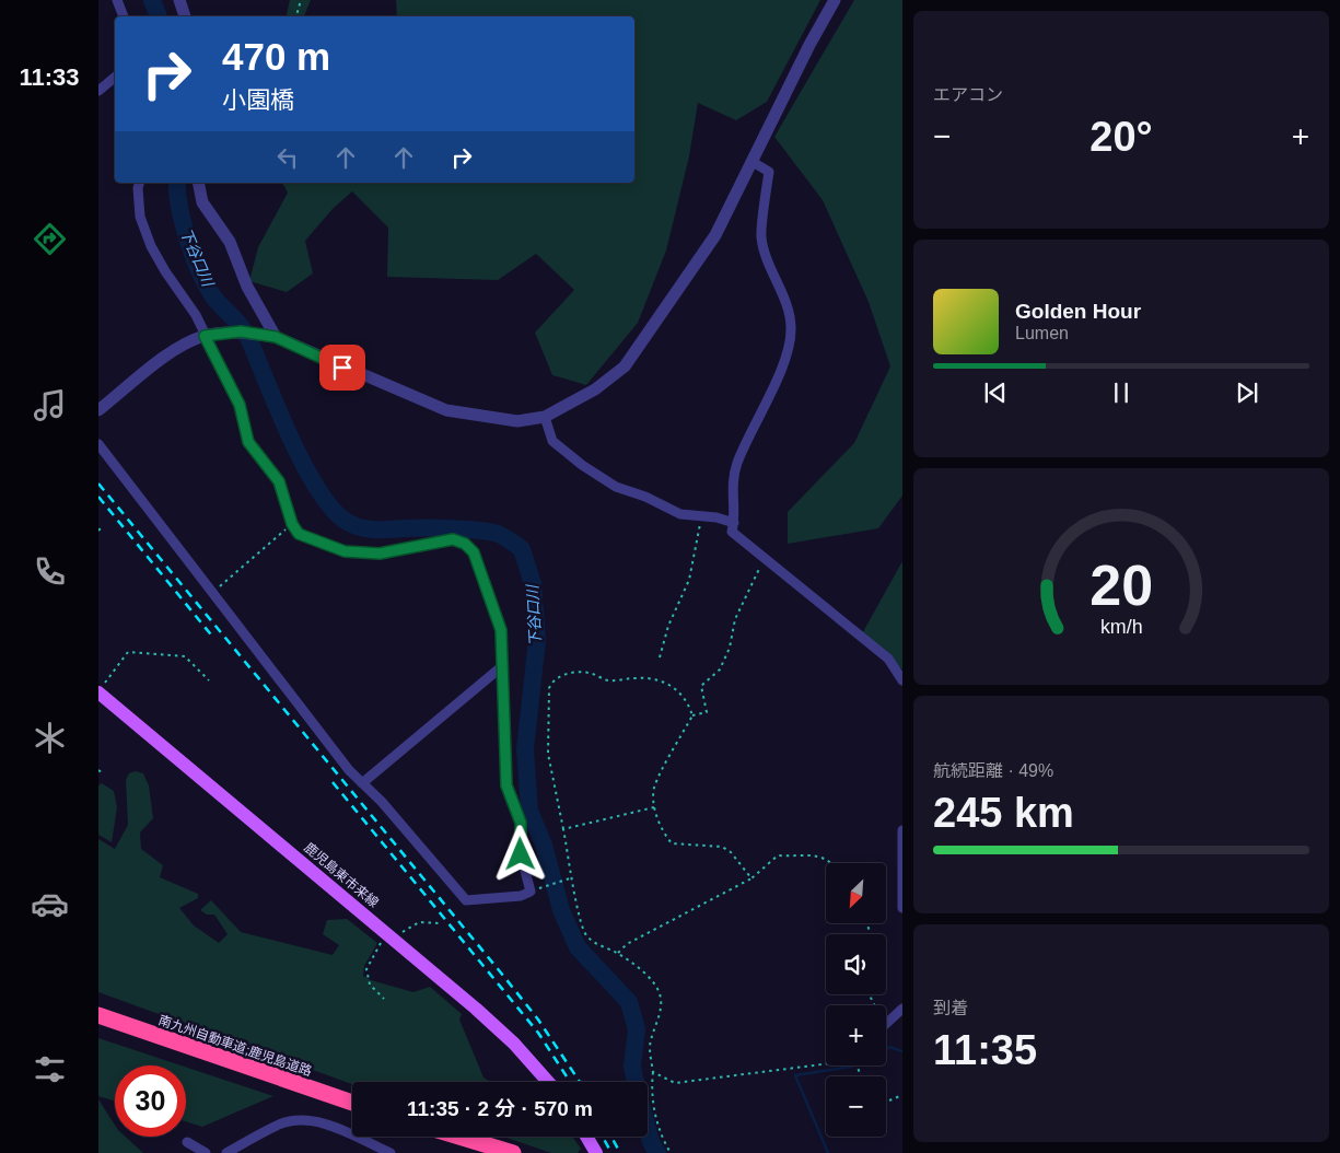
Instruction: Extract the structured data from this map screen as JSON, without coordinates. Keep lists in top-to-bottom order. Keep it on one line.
{"streets":{"highway":["南九州自動車道;鹿児島道路"],"main road":["鹿児島東市来線"]},"water":["下谷口川"],"north":"bottom left","page":{"tabs":"11:33","tile":["エアコン",["航続距離 · 49%","245 km"],["到着","11:35"]],"turn":["470 m","小園橋"],"heat":["−","20°","+"],"song":["Golden Hour","Lumen"],"map_buttons":["+","−"],"limit":"30","trip":"11:35 · 2 分 · 570 m","gauge":["20","km/h"]}}
